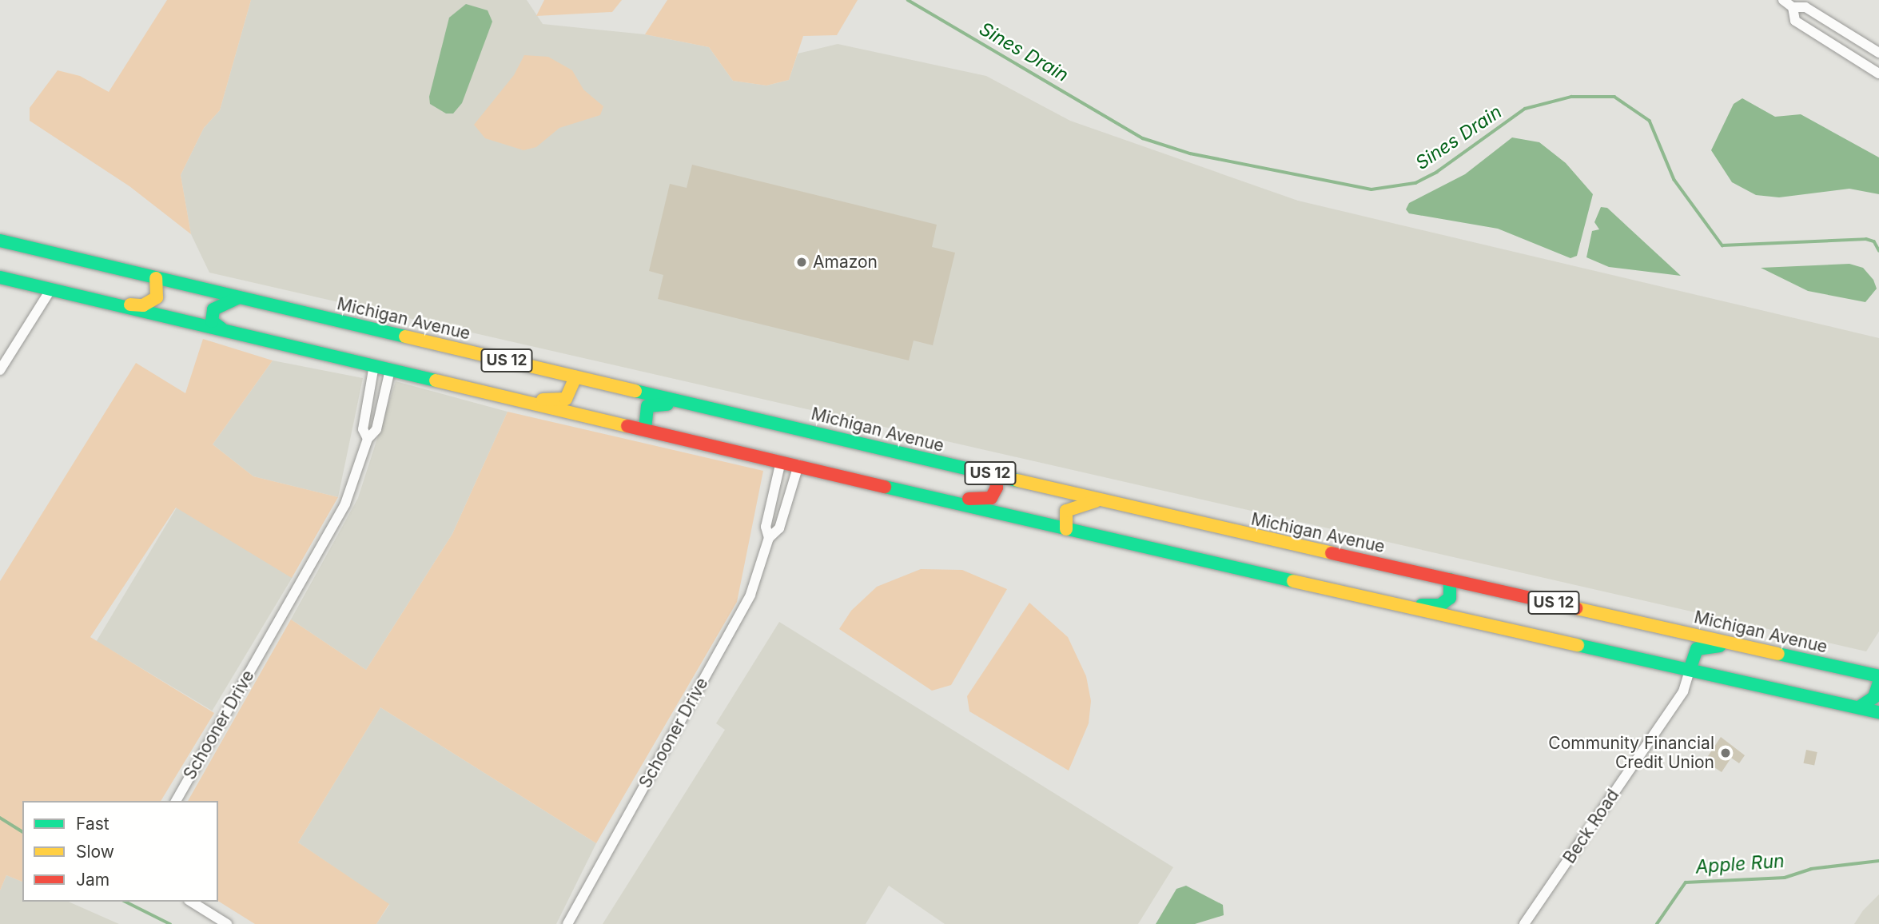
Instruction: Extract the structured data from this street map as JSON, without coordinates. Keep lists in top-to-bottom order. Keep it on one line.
{"streets":{"main road":["Michigan Avenue","US 12"],"street":["Schooner Drive","Beck Road"]},"crossings":[["US 12","Schooner Drive"],["US 12","Beck Road"]],"water":["Sines Drain","Apple Run"],"places":["Amazon","Community Financial Credit Union"],"legend":["Fast","Slow","Jam"]}
